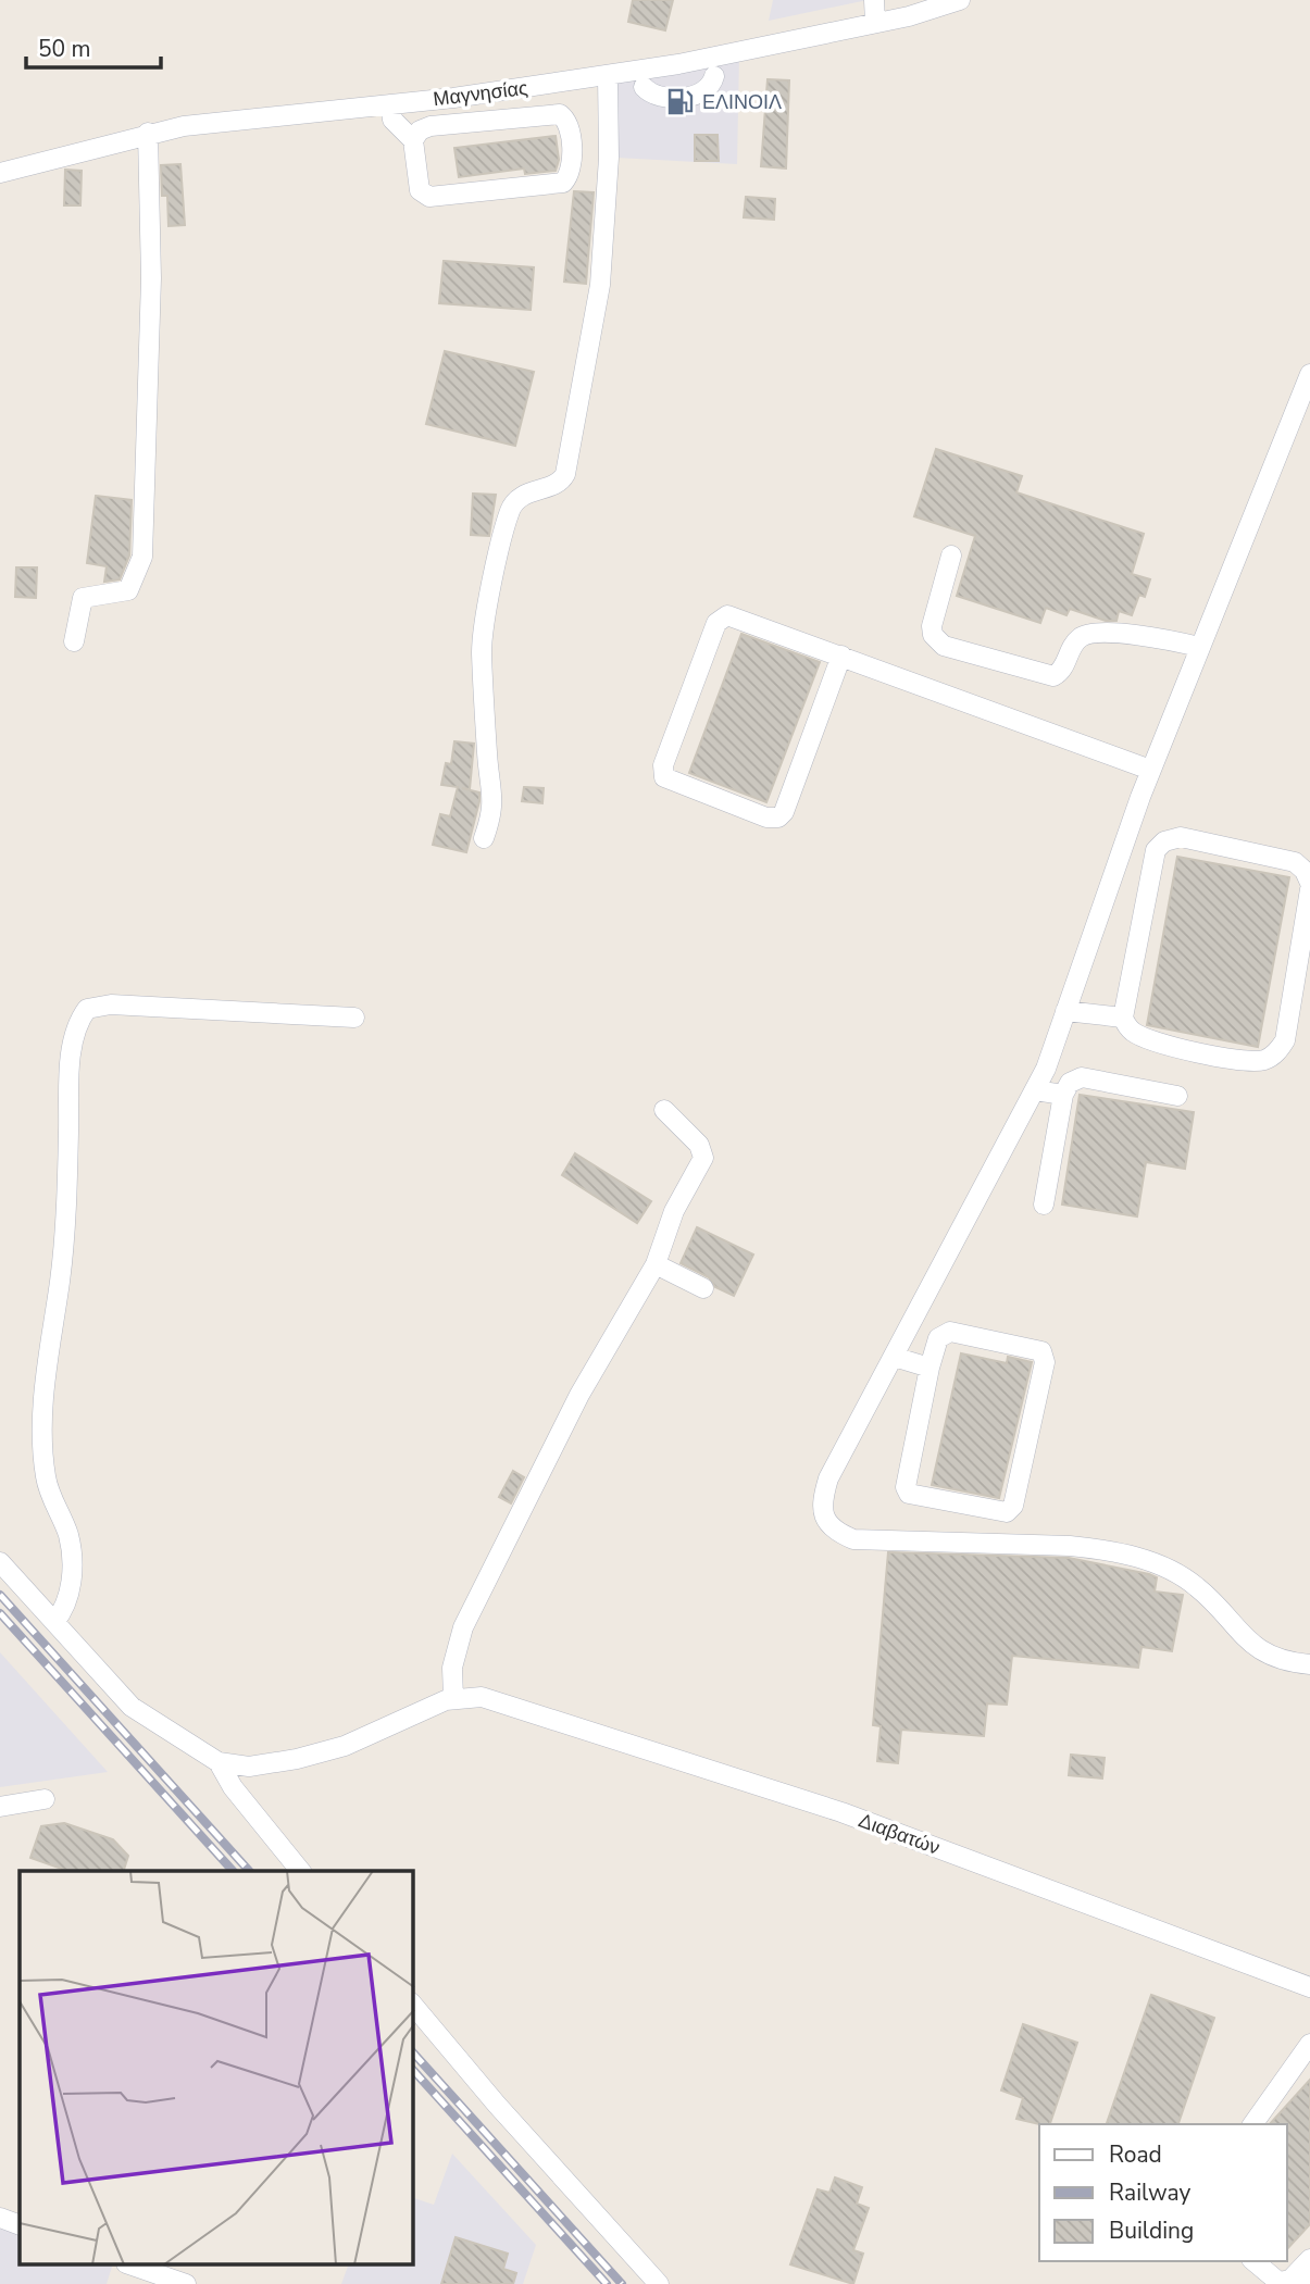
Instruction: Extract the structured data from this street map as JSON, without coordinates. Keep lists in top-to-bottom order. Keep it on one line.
{"streets":{"street":["Μαγνησίας","Διαβατών"]},"places":{"fuel station":["ΕΛΙΝΟΙΛ"]},"legend":["Road","Railway","Building"],"scale_bar":"50 m"}
